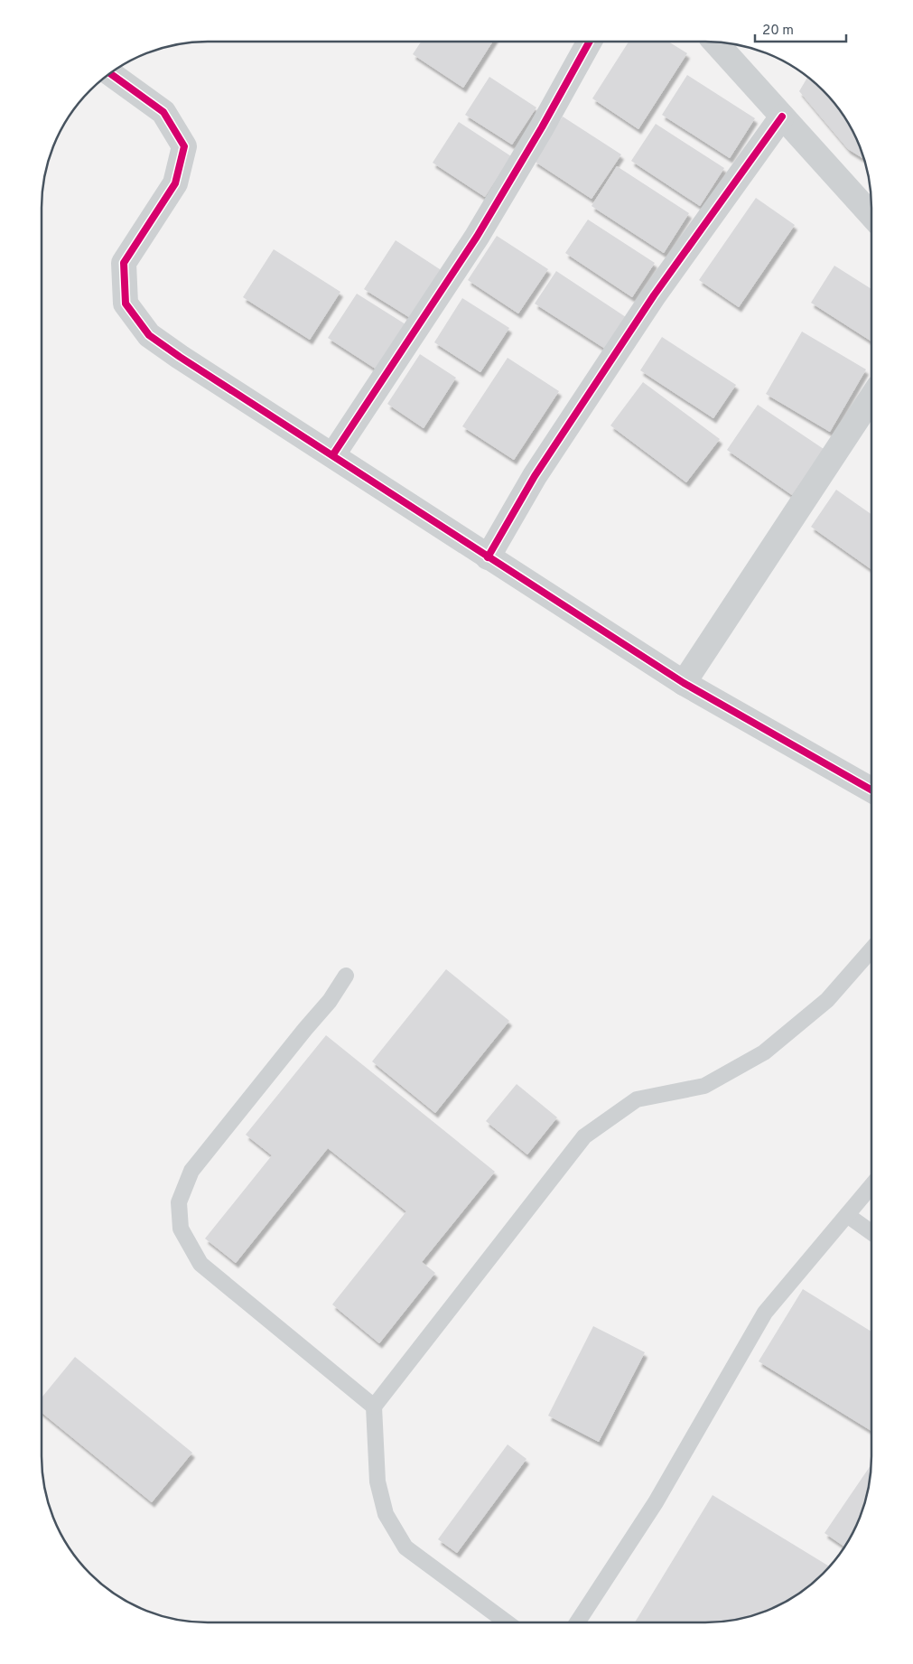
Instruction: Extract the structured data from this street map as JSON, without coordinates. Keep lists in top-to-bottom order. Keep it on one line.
{"scale_bar":"20 m"}
